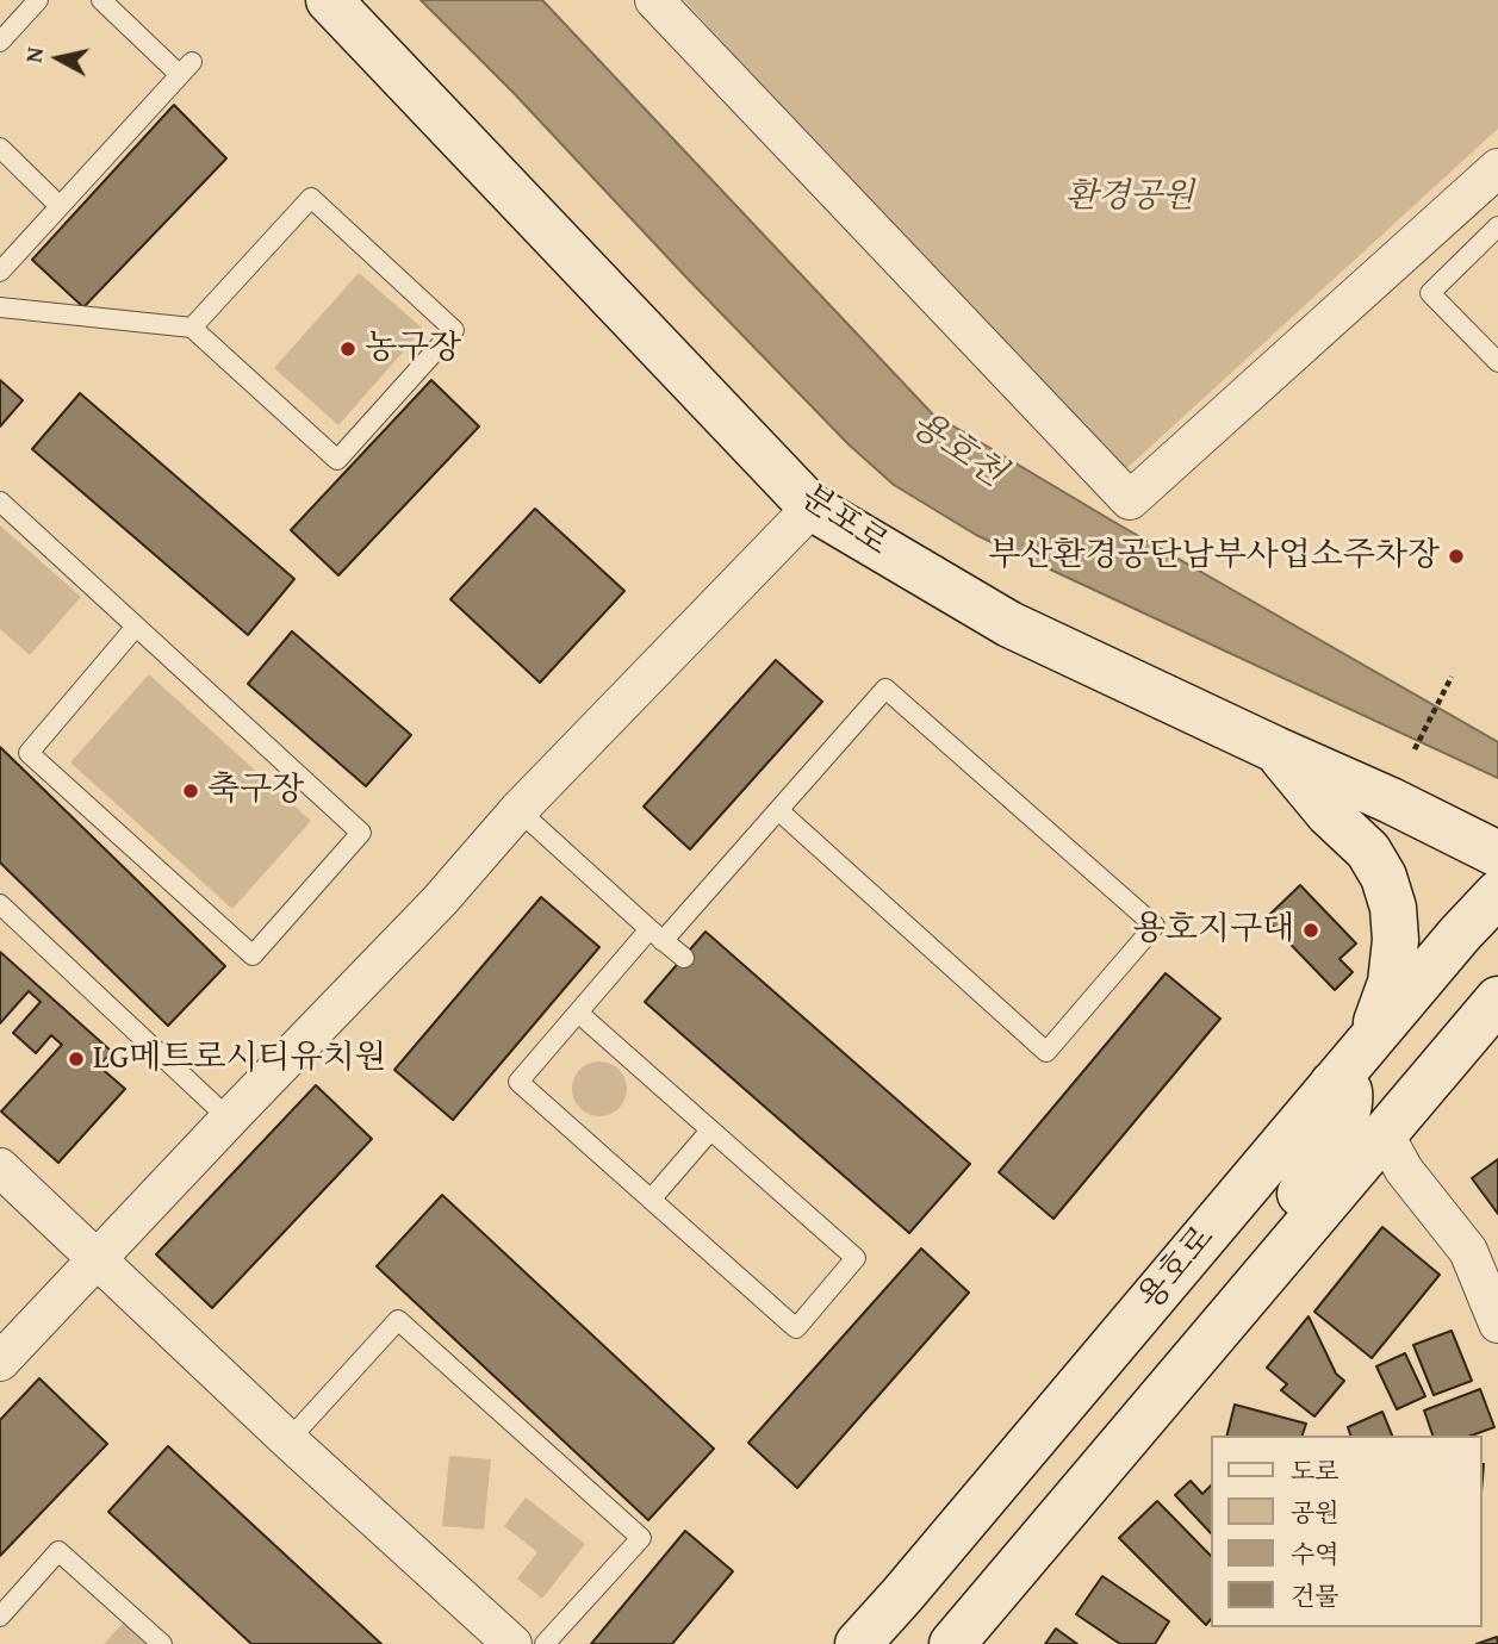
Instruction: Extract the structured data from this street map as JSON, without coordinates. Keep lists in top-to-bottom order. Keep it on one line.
{"streets":{"main road":["분포로","용호로"]},"water":["용호천"],"parks":["환경공원"],"places":["농구장","부산환경공단남부사업소주차장","축구장","용호지구대","LG메트로시티유치원"],"legend":["도로","공원","수역","건물"],"north":"left"}
